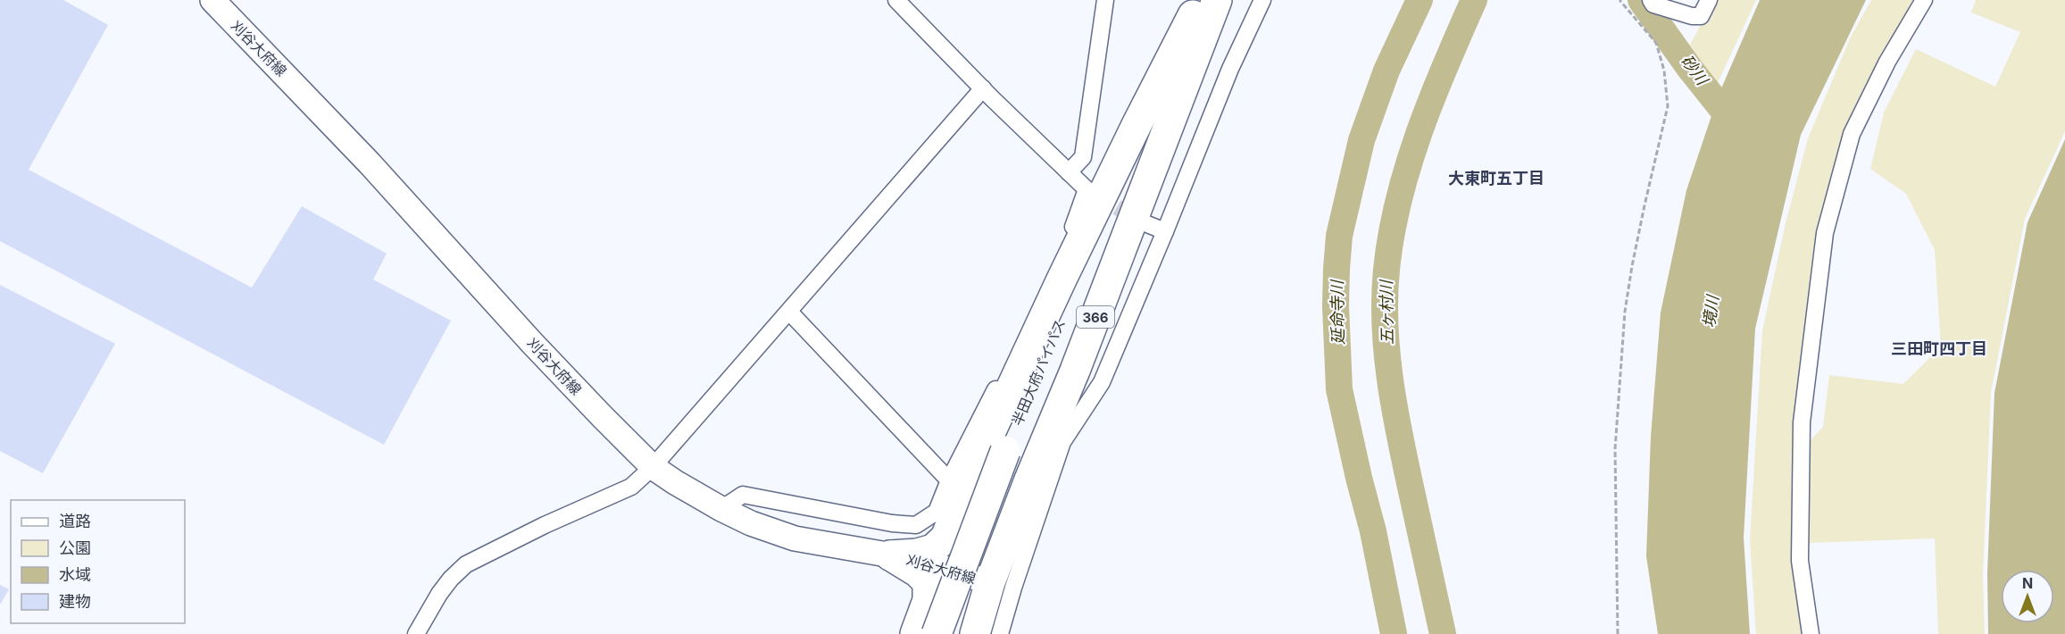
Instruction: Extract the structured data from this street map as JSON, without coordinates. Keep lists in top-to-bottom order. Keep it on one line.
{"streets":{"highway":["366","半田大府パイパス"],"main road":["刈谷大府線"]},"crossings":[["刈谷大府線","366"]],"districts":["大東町五丁目","三田町四丁目"],"water":["砂川","境川","延命寺川","五ヶ村川"],"legend":["道路","公園","水域","建物"],"north":"top"}
